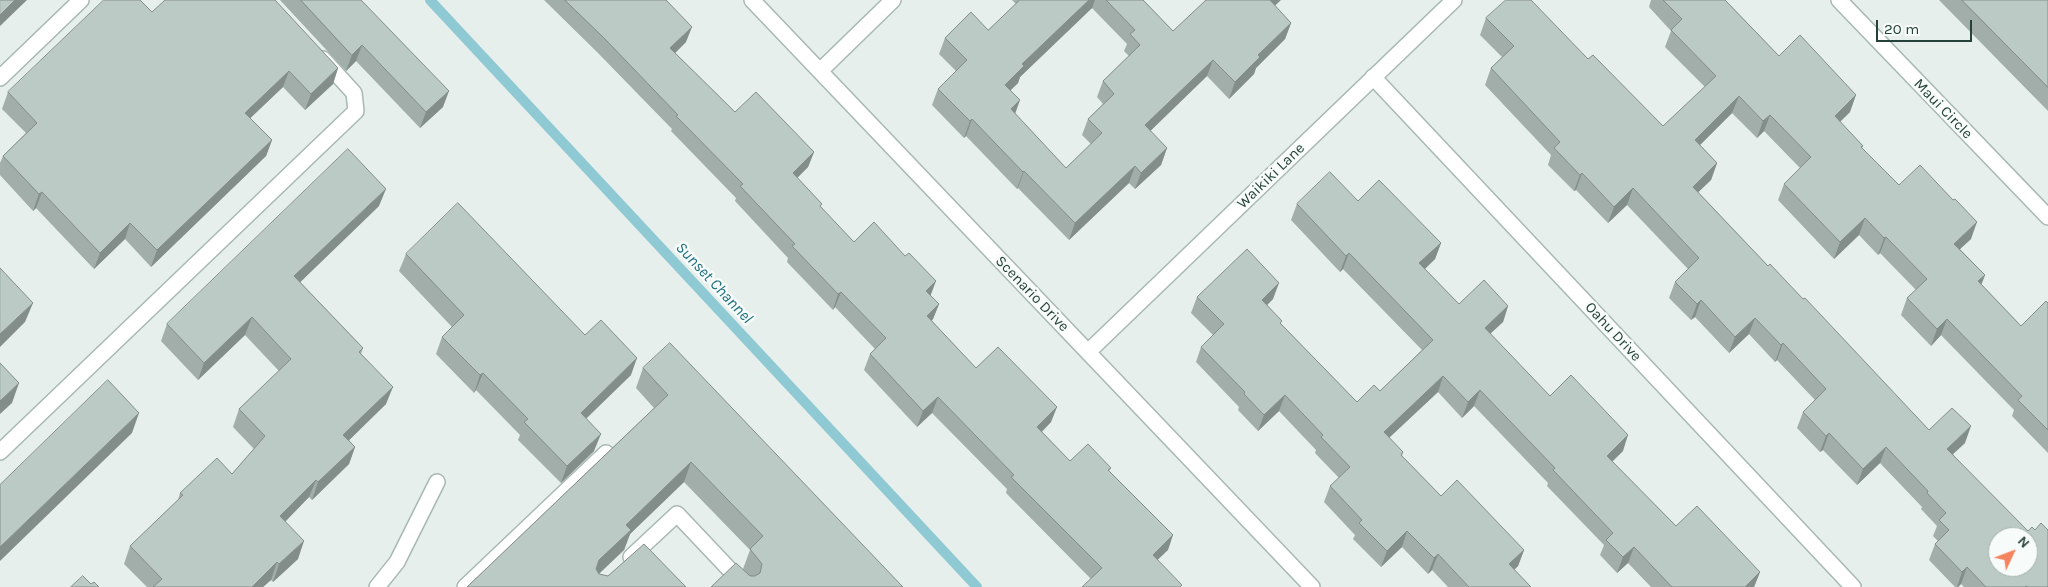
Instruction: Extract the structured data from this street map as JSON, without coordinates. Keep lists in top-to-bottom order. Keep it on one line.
{"streets":{"street":["Maui Circle","Waikiki Lane","Scenario Drive","Oahu Drive"]},"crossings":[["Waikiki Lane","Scenario Drive"],["Waikiki Lane","Oahu Drive"]],"water":["Sunset Channel"],"scale_bar":"20 m","north":"top right"}
